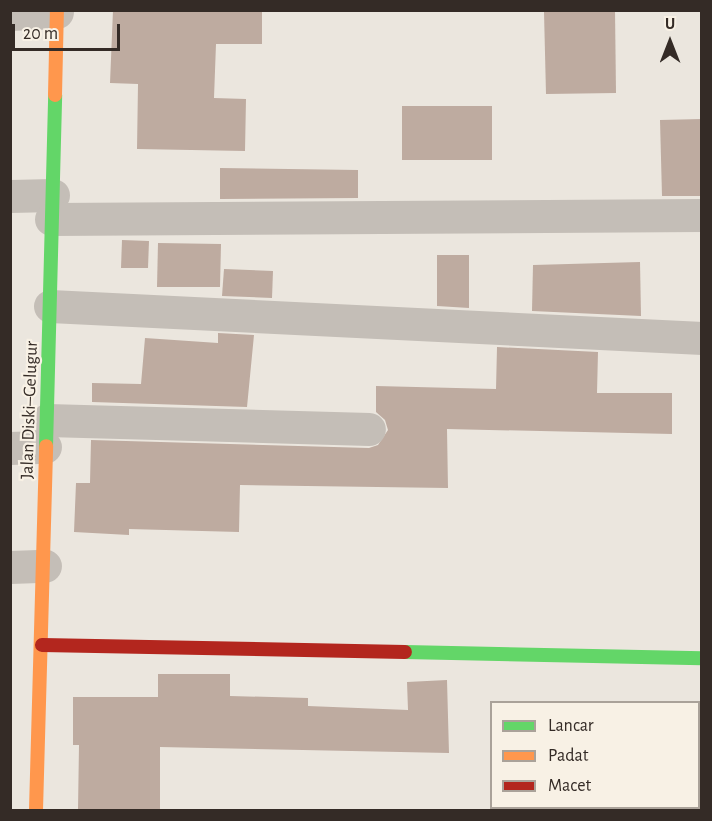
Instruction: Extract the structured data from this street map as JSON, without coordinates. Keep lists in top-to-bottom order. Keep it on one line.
{"streets":{"main road":["Jalan Diski–Gelugur"]},"legend":["Lancar","Padat","Macet"],"scale_bar":"20 m","north":"top"}
